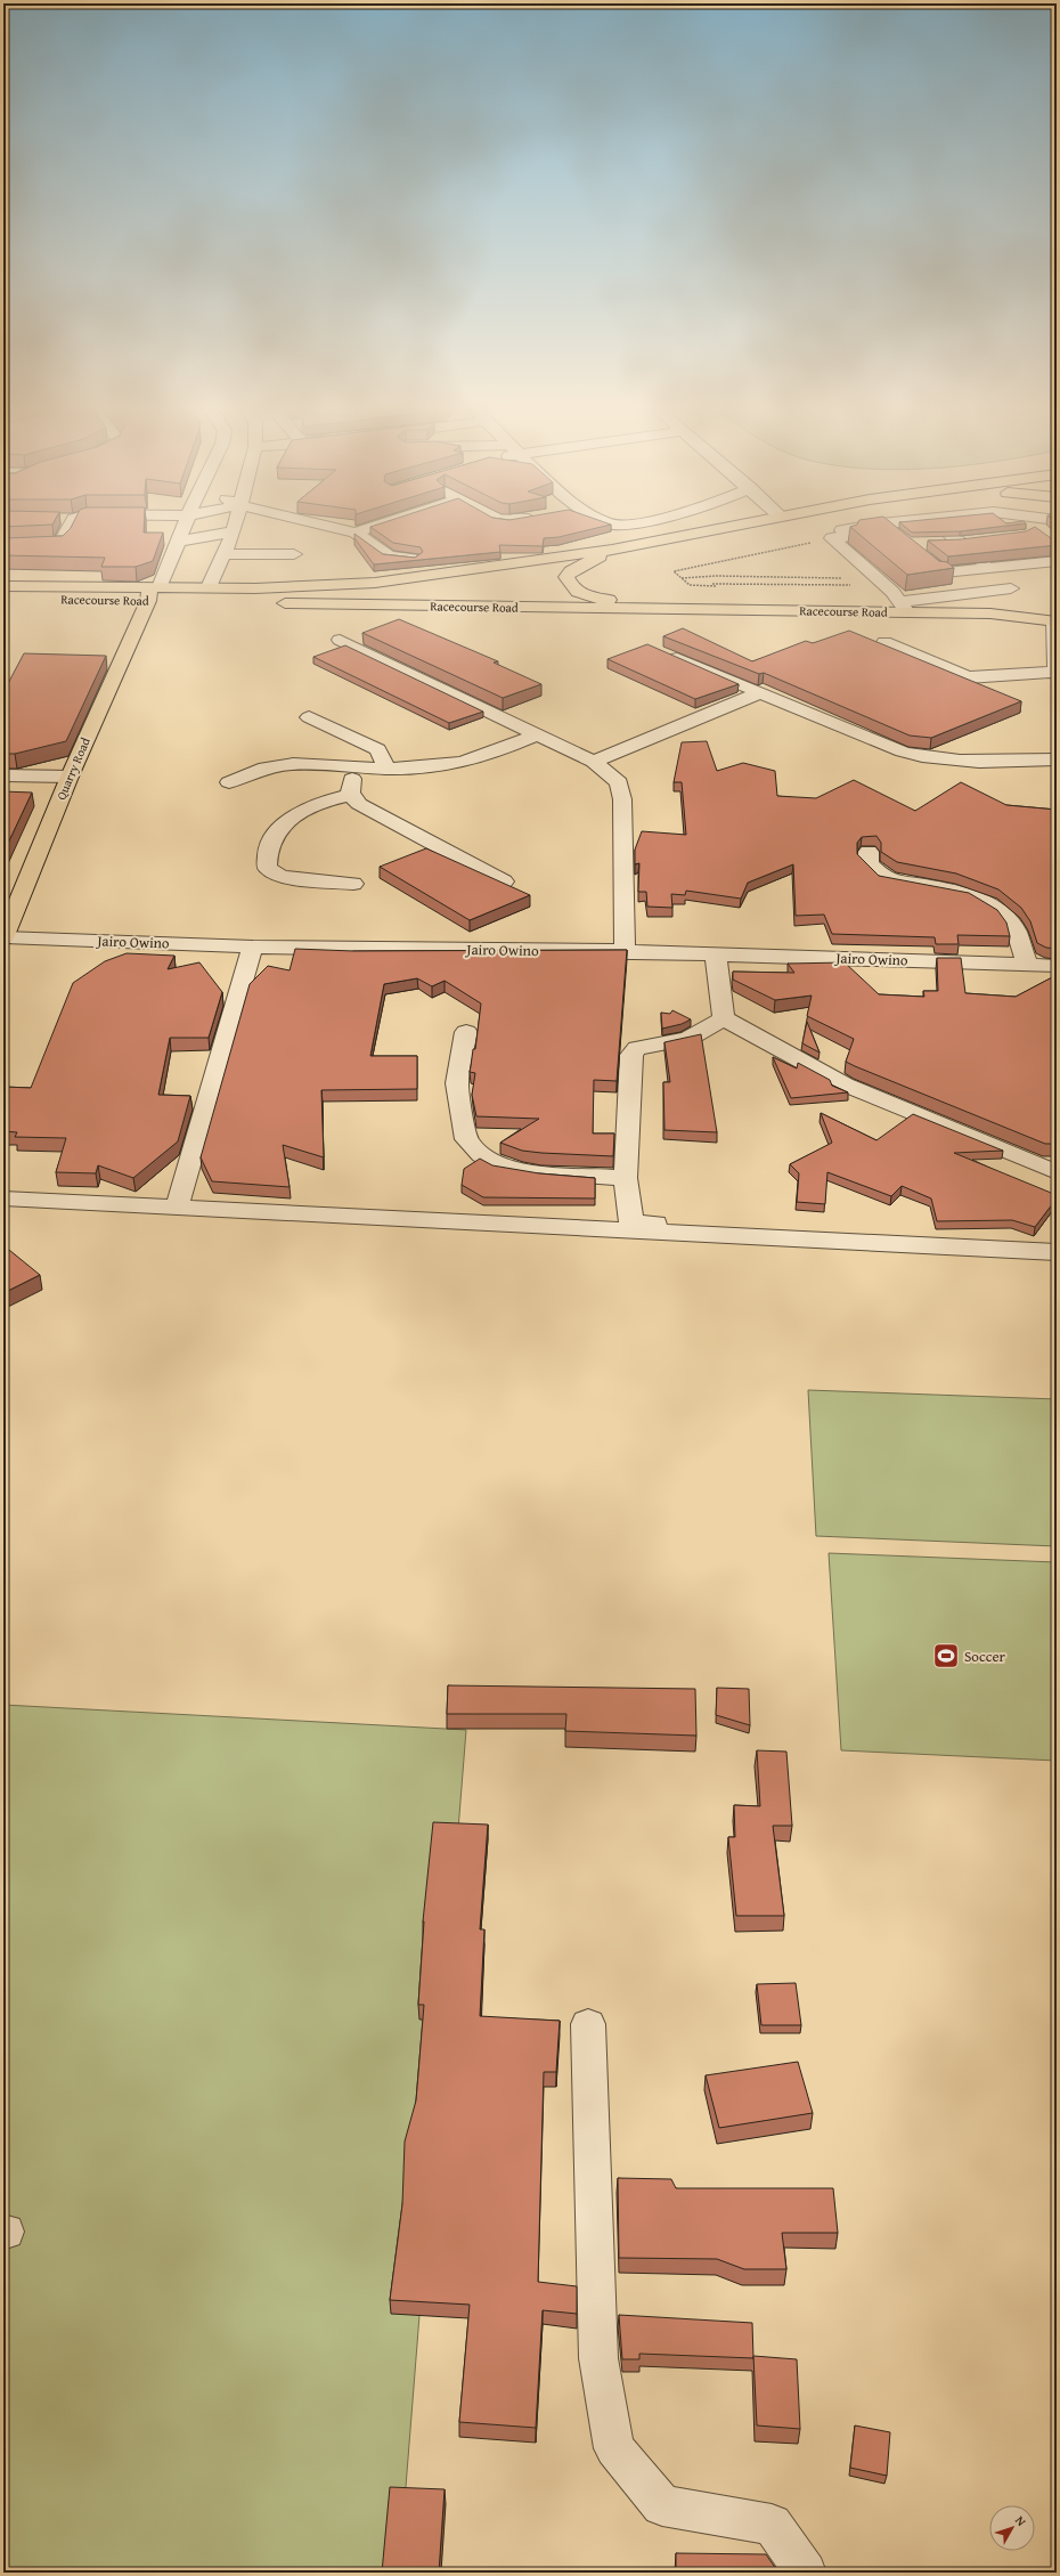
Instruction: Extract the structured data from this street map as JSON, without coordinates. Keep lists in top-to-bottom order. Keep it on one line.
{"streets":{"main road":["Racecourse Road","Quarry Road"],"street":["Jairo Owino"]},"crossings":[["Racecourse Road","Quarry Road"],["Quarry Road","Jairo Owino"]],"places":{"sports":["Soccer"]},"north":"top right"}
